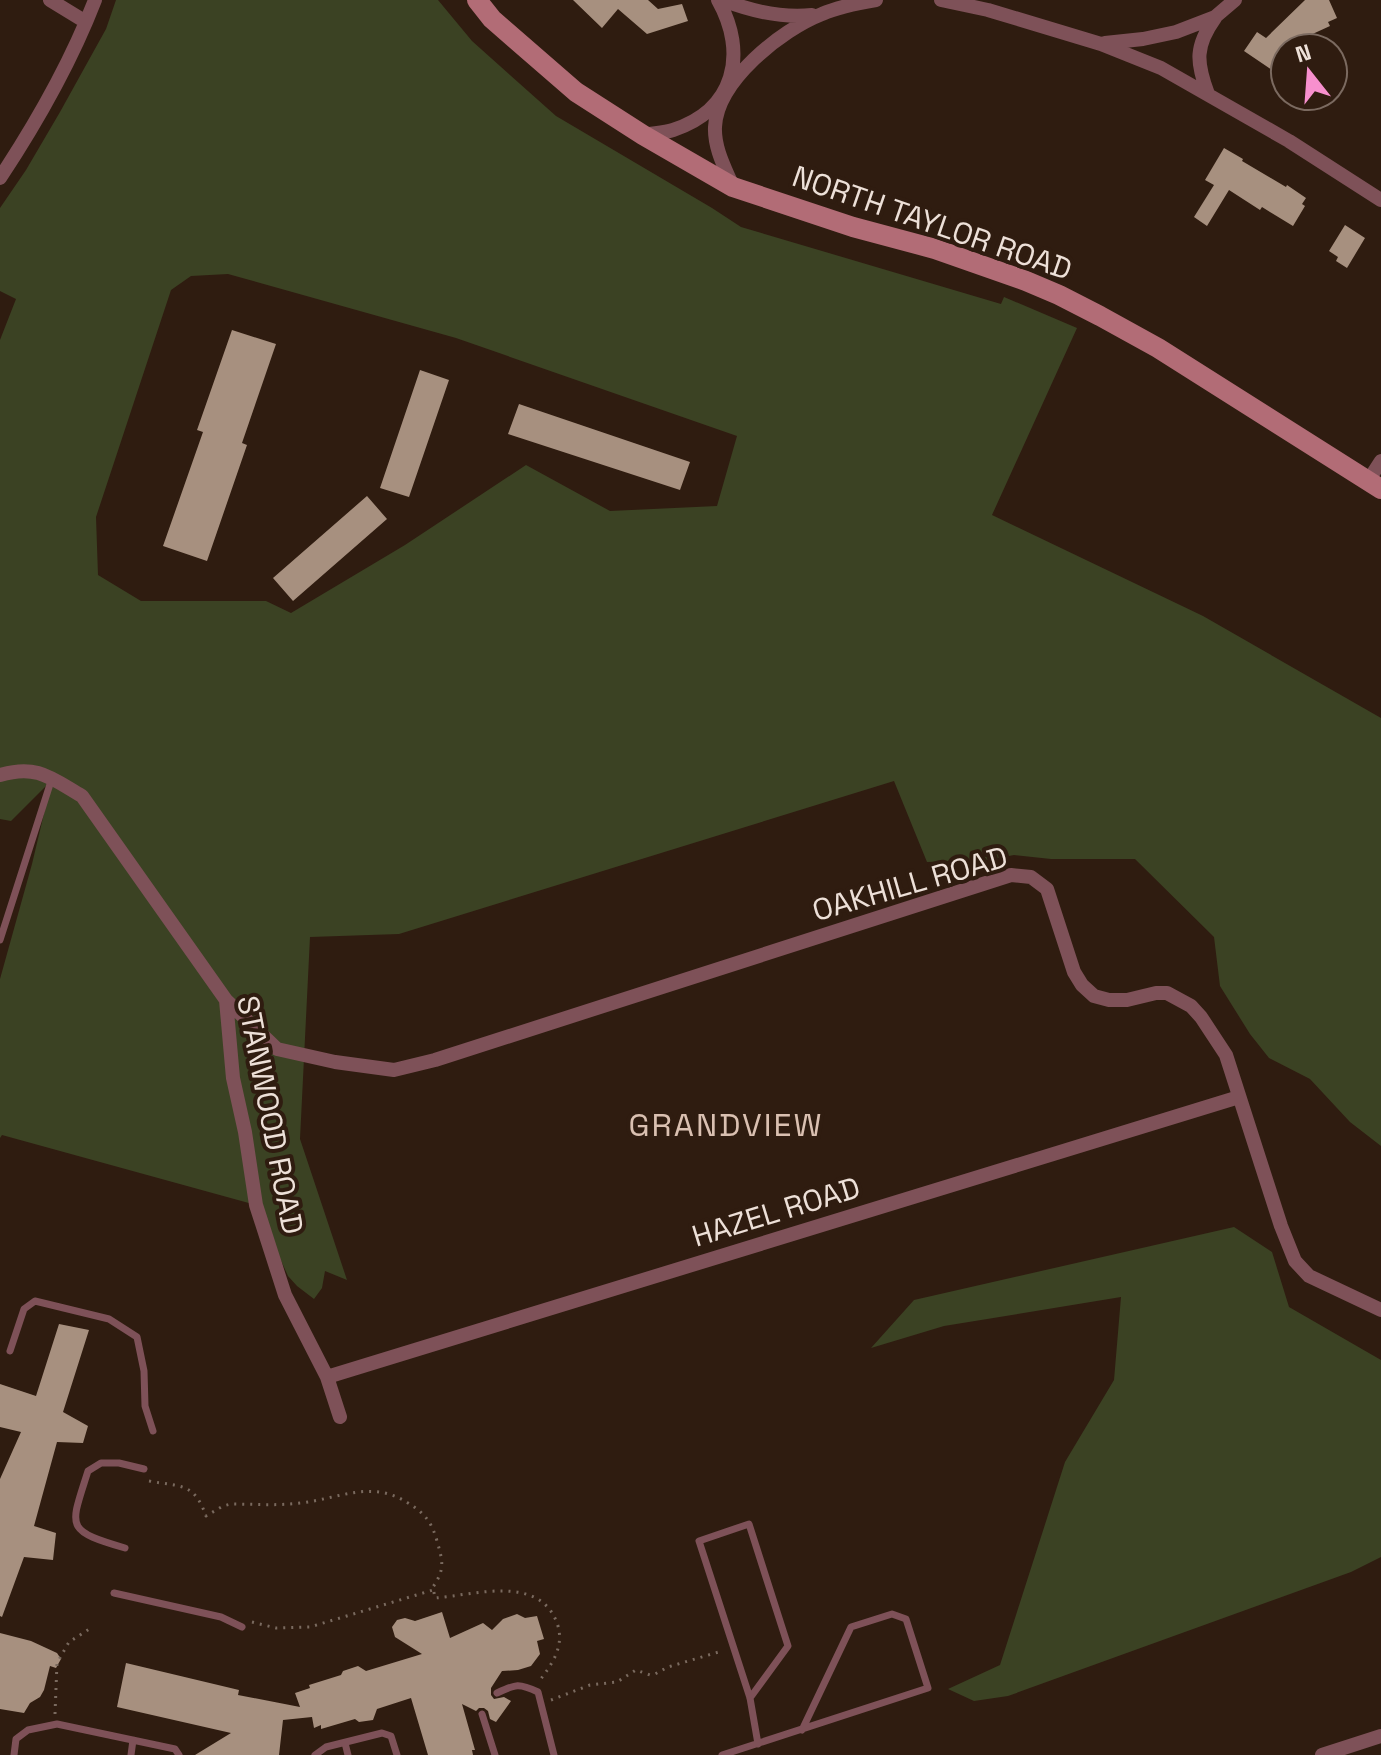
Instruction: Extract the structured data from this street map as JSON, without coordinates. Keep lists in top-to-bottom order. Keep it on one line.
{"streets":{"street":["NORTH TAYLOR ROAD","OAKHILL ROAD","STANWOOD ROAD","HAZEL ROAD"]},"crossings":[["OAKHILL ROAD","STANWOOD ROAD"],["OAKHILL ROAD","HAZEL ROAD"],["STANWOOD ROAD","HAZEL ROAD"]],"districts":["GRANDVIEW"],"north":"top"}
